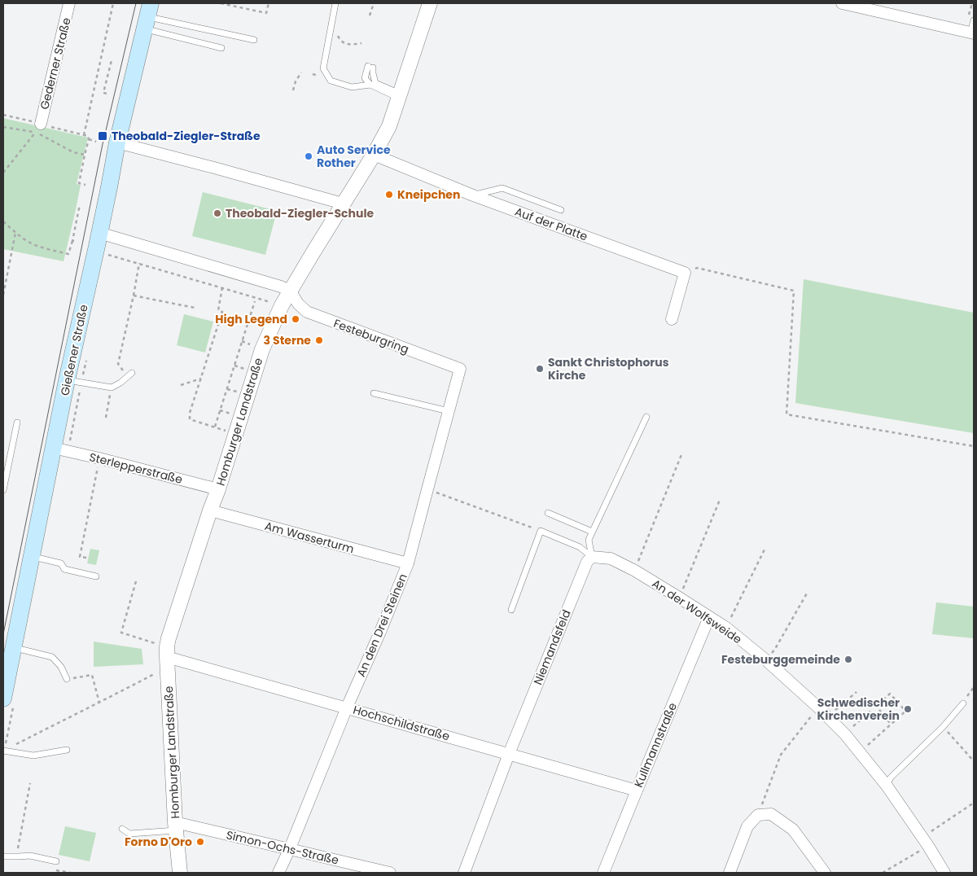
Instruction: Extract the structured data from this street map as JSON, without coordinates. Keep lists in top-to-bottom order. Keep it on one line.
{"streets":{"main road":["Gießener Straße"],"street":["Gederner Straße","Auf der Platte","Festeburgring","Homburger Landstraße","Sterlepperstraße","Am Wasserturm","An der Wolfsweide","An den Drei Steinen","Niemandsfeld","Hochschildstraße","Kullmannstraße","Simon-Ochs-Straße"]},"crossings":[["Auf der Platte","Homburger Landstraße"],["Festeburgring","Homburger Landstraße"],["Festeburgring","An den Drei Steinen"],["Gießener Straße","Sterlepperstraße"],["Homburger Landstraße","Sterlepperstraße"],["Homburger Landstraße","Am Wasserturm"],["Homburger Landstraße","Hochschildstraße"],["Homburger Landstraße","Simon-Ochs-Straße"],["Am Wasserturm","An den Drei Steinen"],["An der Wolfsweide","Niemandsfeld"],["An der Wolfsweide","Kullmannstraße"],["An den Drei Steinen","Hochschildstraße"],["An den Drei Steinen","Simon-Ochs-Straße"],["Niemandsfeld","Hochschildstraße"],["Hochschildstraße","Kullmannstraße"]],"places":{"transit":["Theobald-Ziegler-Straße"],"other":["Auto Service Rother","Kneipchen","Theobald-Ziegler-Schule","High Legend","3 Sterne","Sankt Christophorus Kirche","Festeburggemeinde","Schwedischer Kirchenverein","Forno D'Oro"]}}
